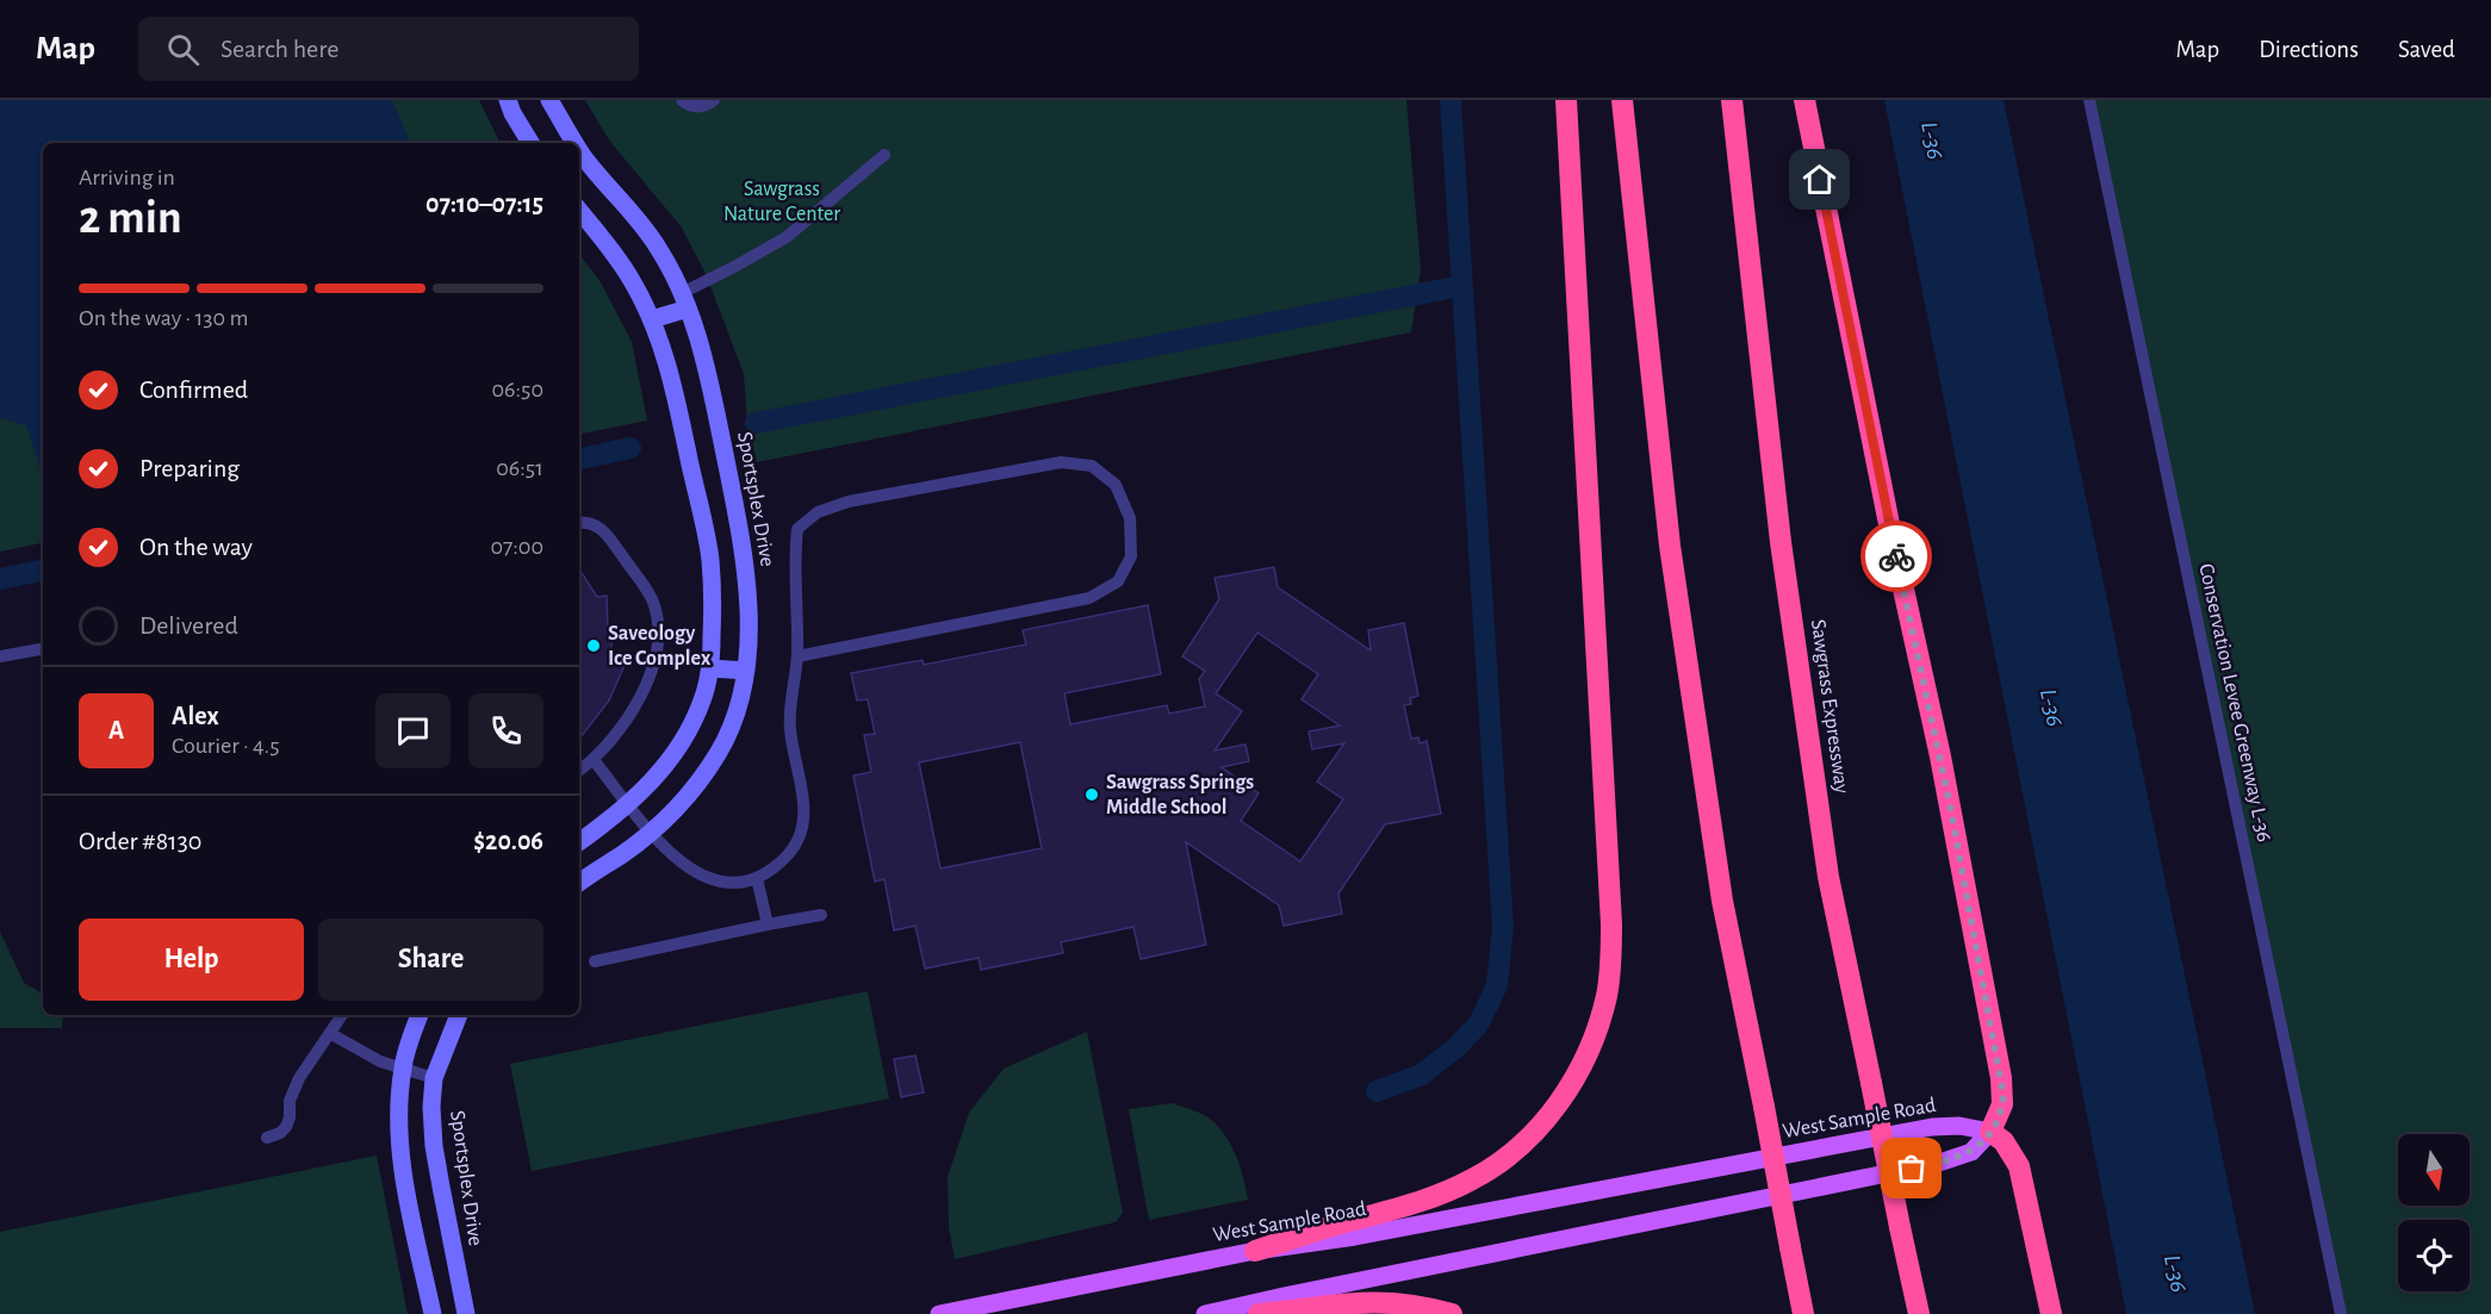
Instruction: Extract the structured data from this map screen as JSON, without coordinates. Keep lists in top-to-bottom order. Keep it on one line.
{"streets":{"highway":["Sawgrass Expressway"],"main road":["West Sample Road"],"street":["Sportsplex Drive"],"lane":["Conservation Levee Greenway L-36"]},"water":["L-36"],"parks":["Sawgrass Nature Center"],"places":["Saveology Ice Complex","Sawgrass Springs Middle School"],"north":"bottom","page":{"header":"Map","search":"Search here","nav":["Map","Directions","Saved"],"heading":["2 min","Arriving in","07:10–07:15"],"panel":["Alex","Courier · 4.5","Order #8130","$20.06"],"bar":"On the way · 130 m","list":[["Confirmed","06:50"],["Preparing","06:51"],["On the way","07:00"],"Delivered"],"round":"A","buttons":["Help","Share"]}}
